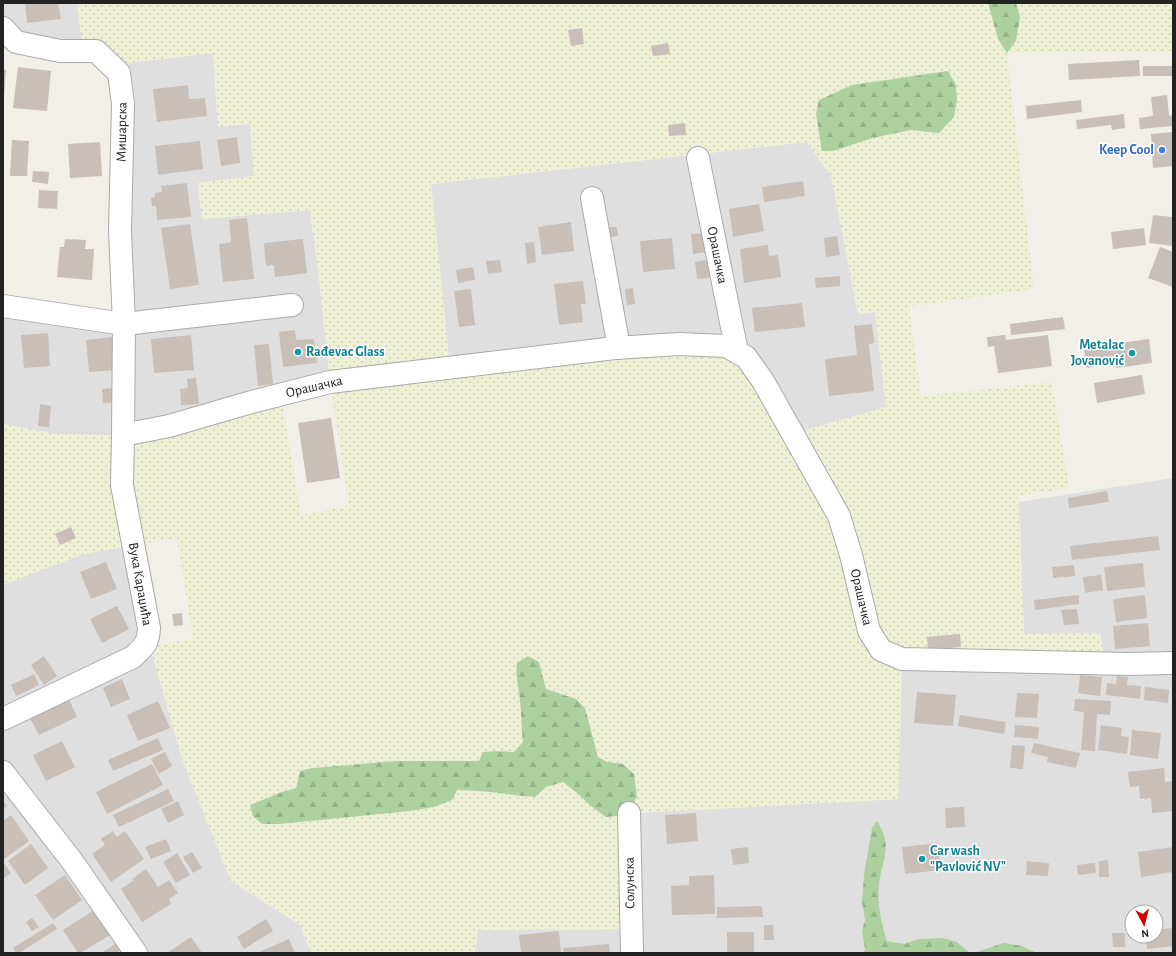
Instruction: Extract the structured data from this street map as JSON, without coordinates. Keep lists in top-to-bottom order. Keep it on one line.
{"streets":{"street":["Мишарска","Орашачка","Вука Караџића","Солунска"]},"crossings":[["Орашачка","Вука Караџића"]],"places":["Keep Cool","Rađevac Glass","Metalac Jovanović","Car wash \"Pavlović NV\""],"north":"bottom"}
